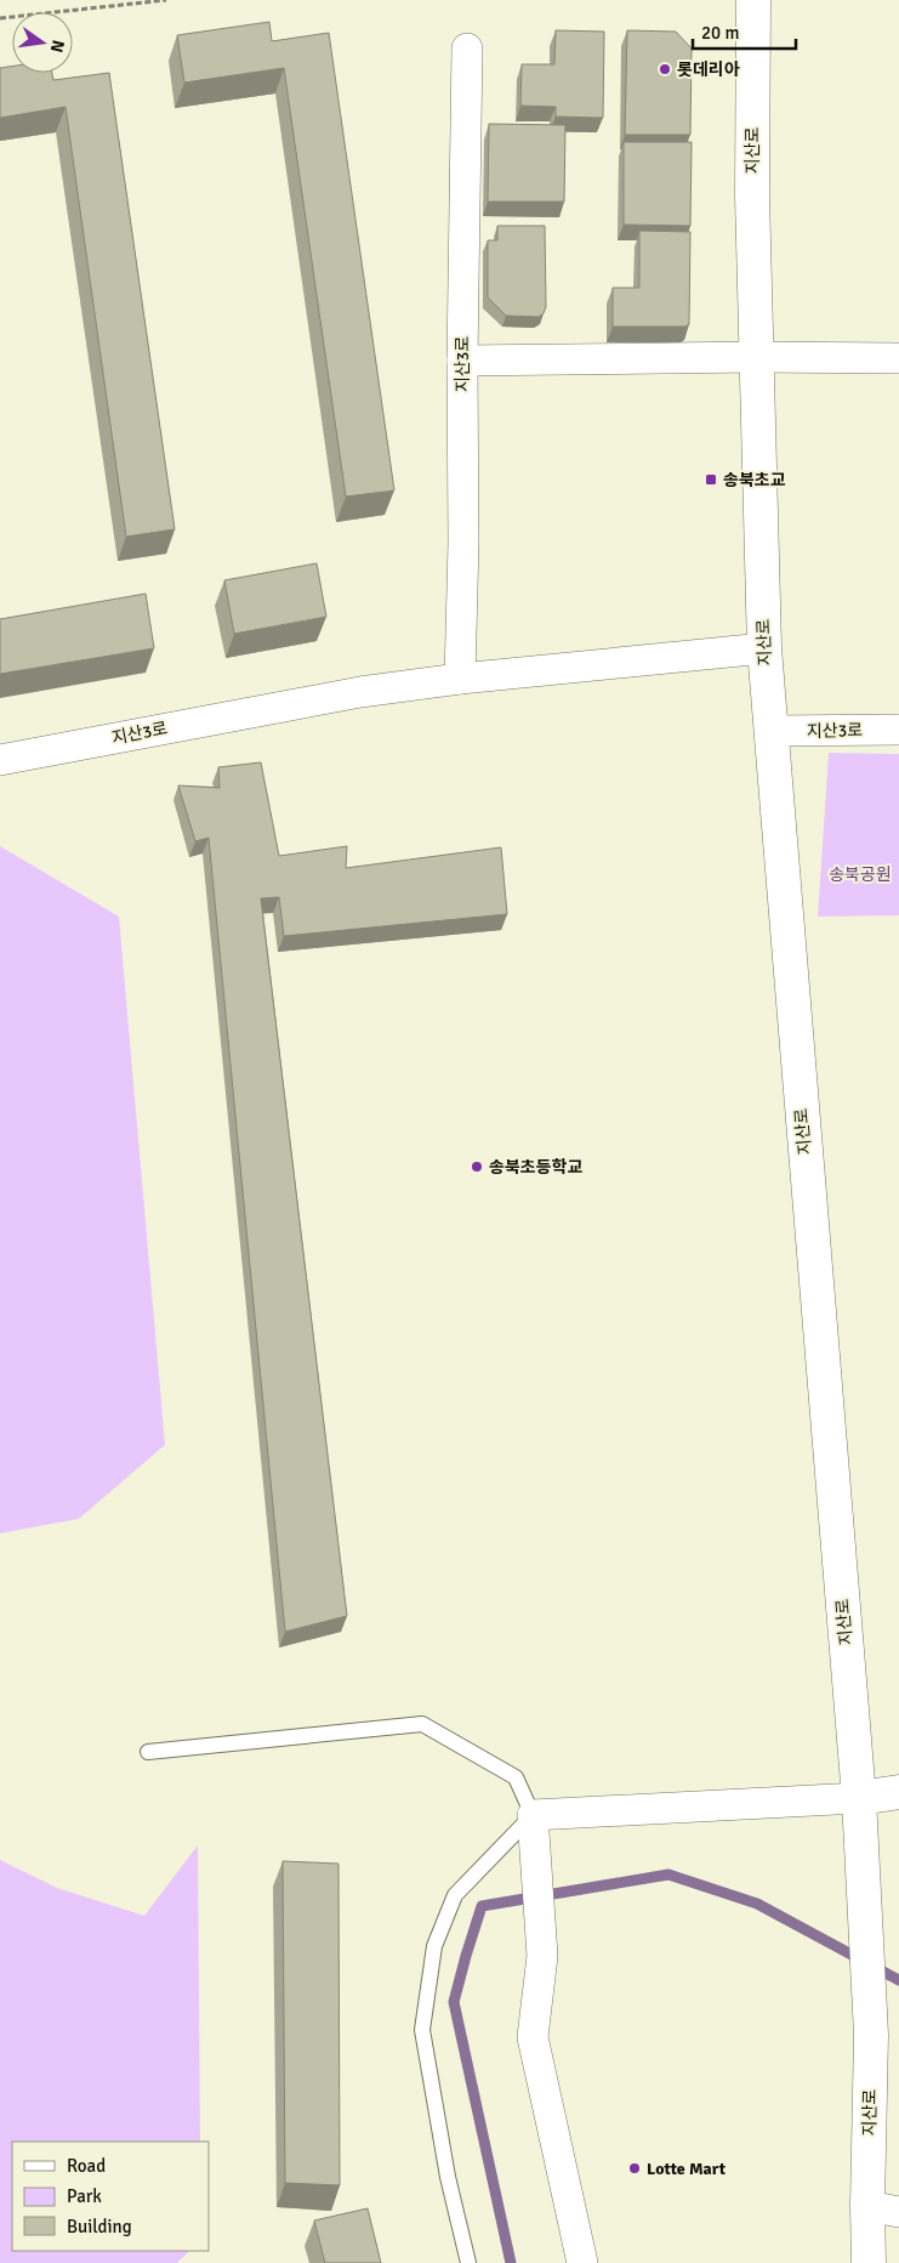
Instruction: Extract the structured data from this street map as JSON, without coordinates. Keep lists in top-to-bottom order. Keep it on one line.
{"streets":{"main road":["지산로"],"street":["지산3로"]},"crossings":[["지산로","지산3로"]],"parks":["송북공원"],"places":{"other":["롯데리아","송북초등학교","Lotte Mart"],"transit":["송북초교"]},"legend":["Road","Park","Building"],"scale_bar":"20 m","north":"right"}
